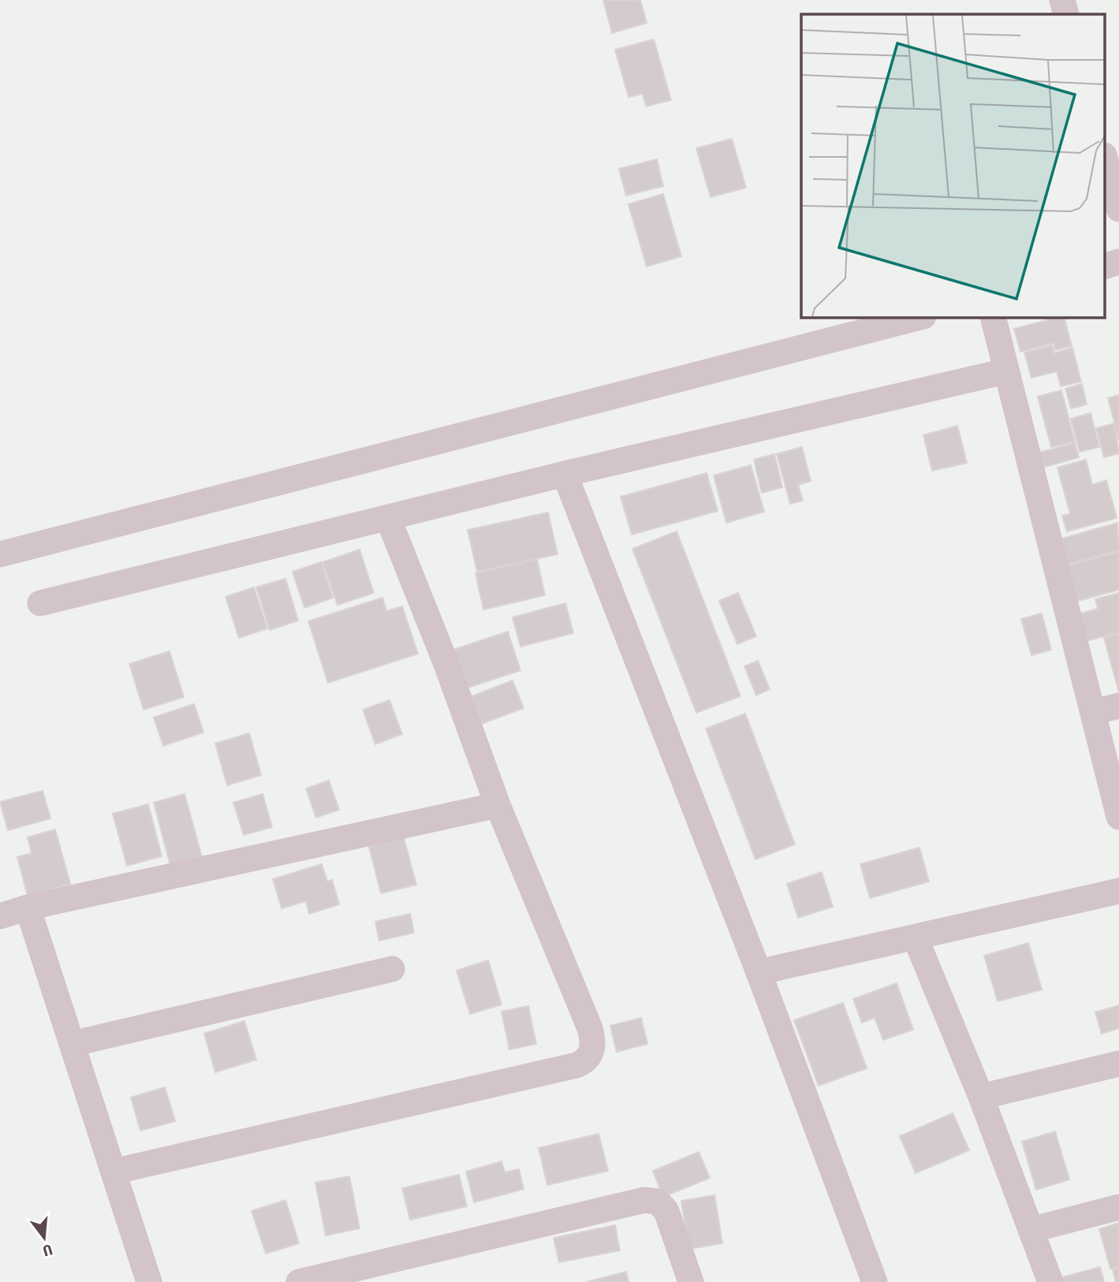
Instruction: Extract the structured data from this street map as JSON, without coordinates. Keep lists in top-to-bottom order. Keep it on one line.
{"north":"bottom"}
